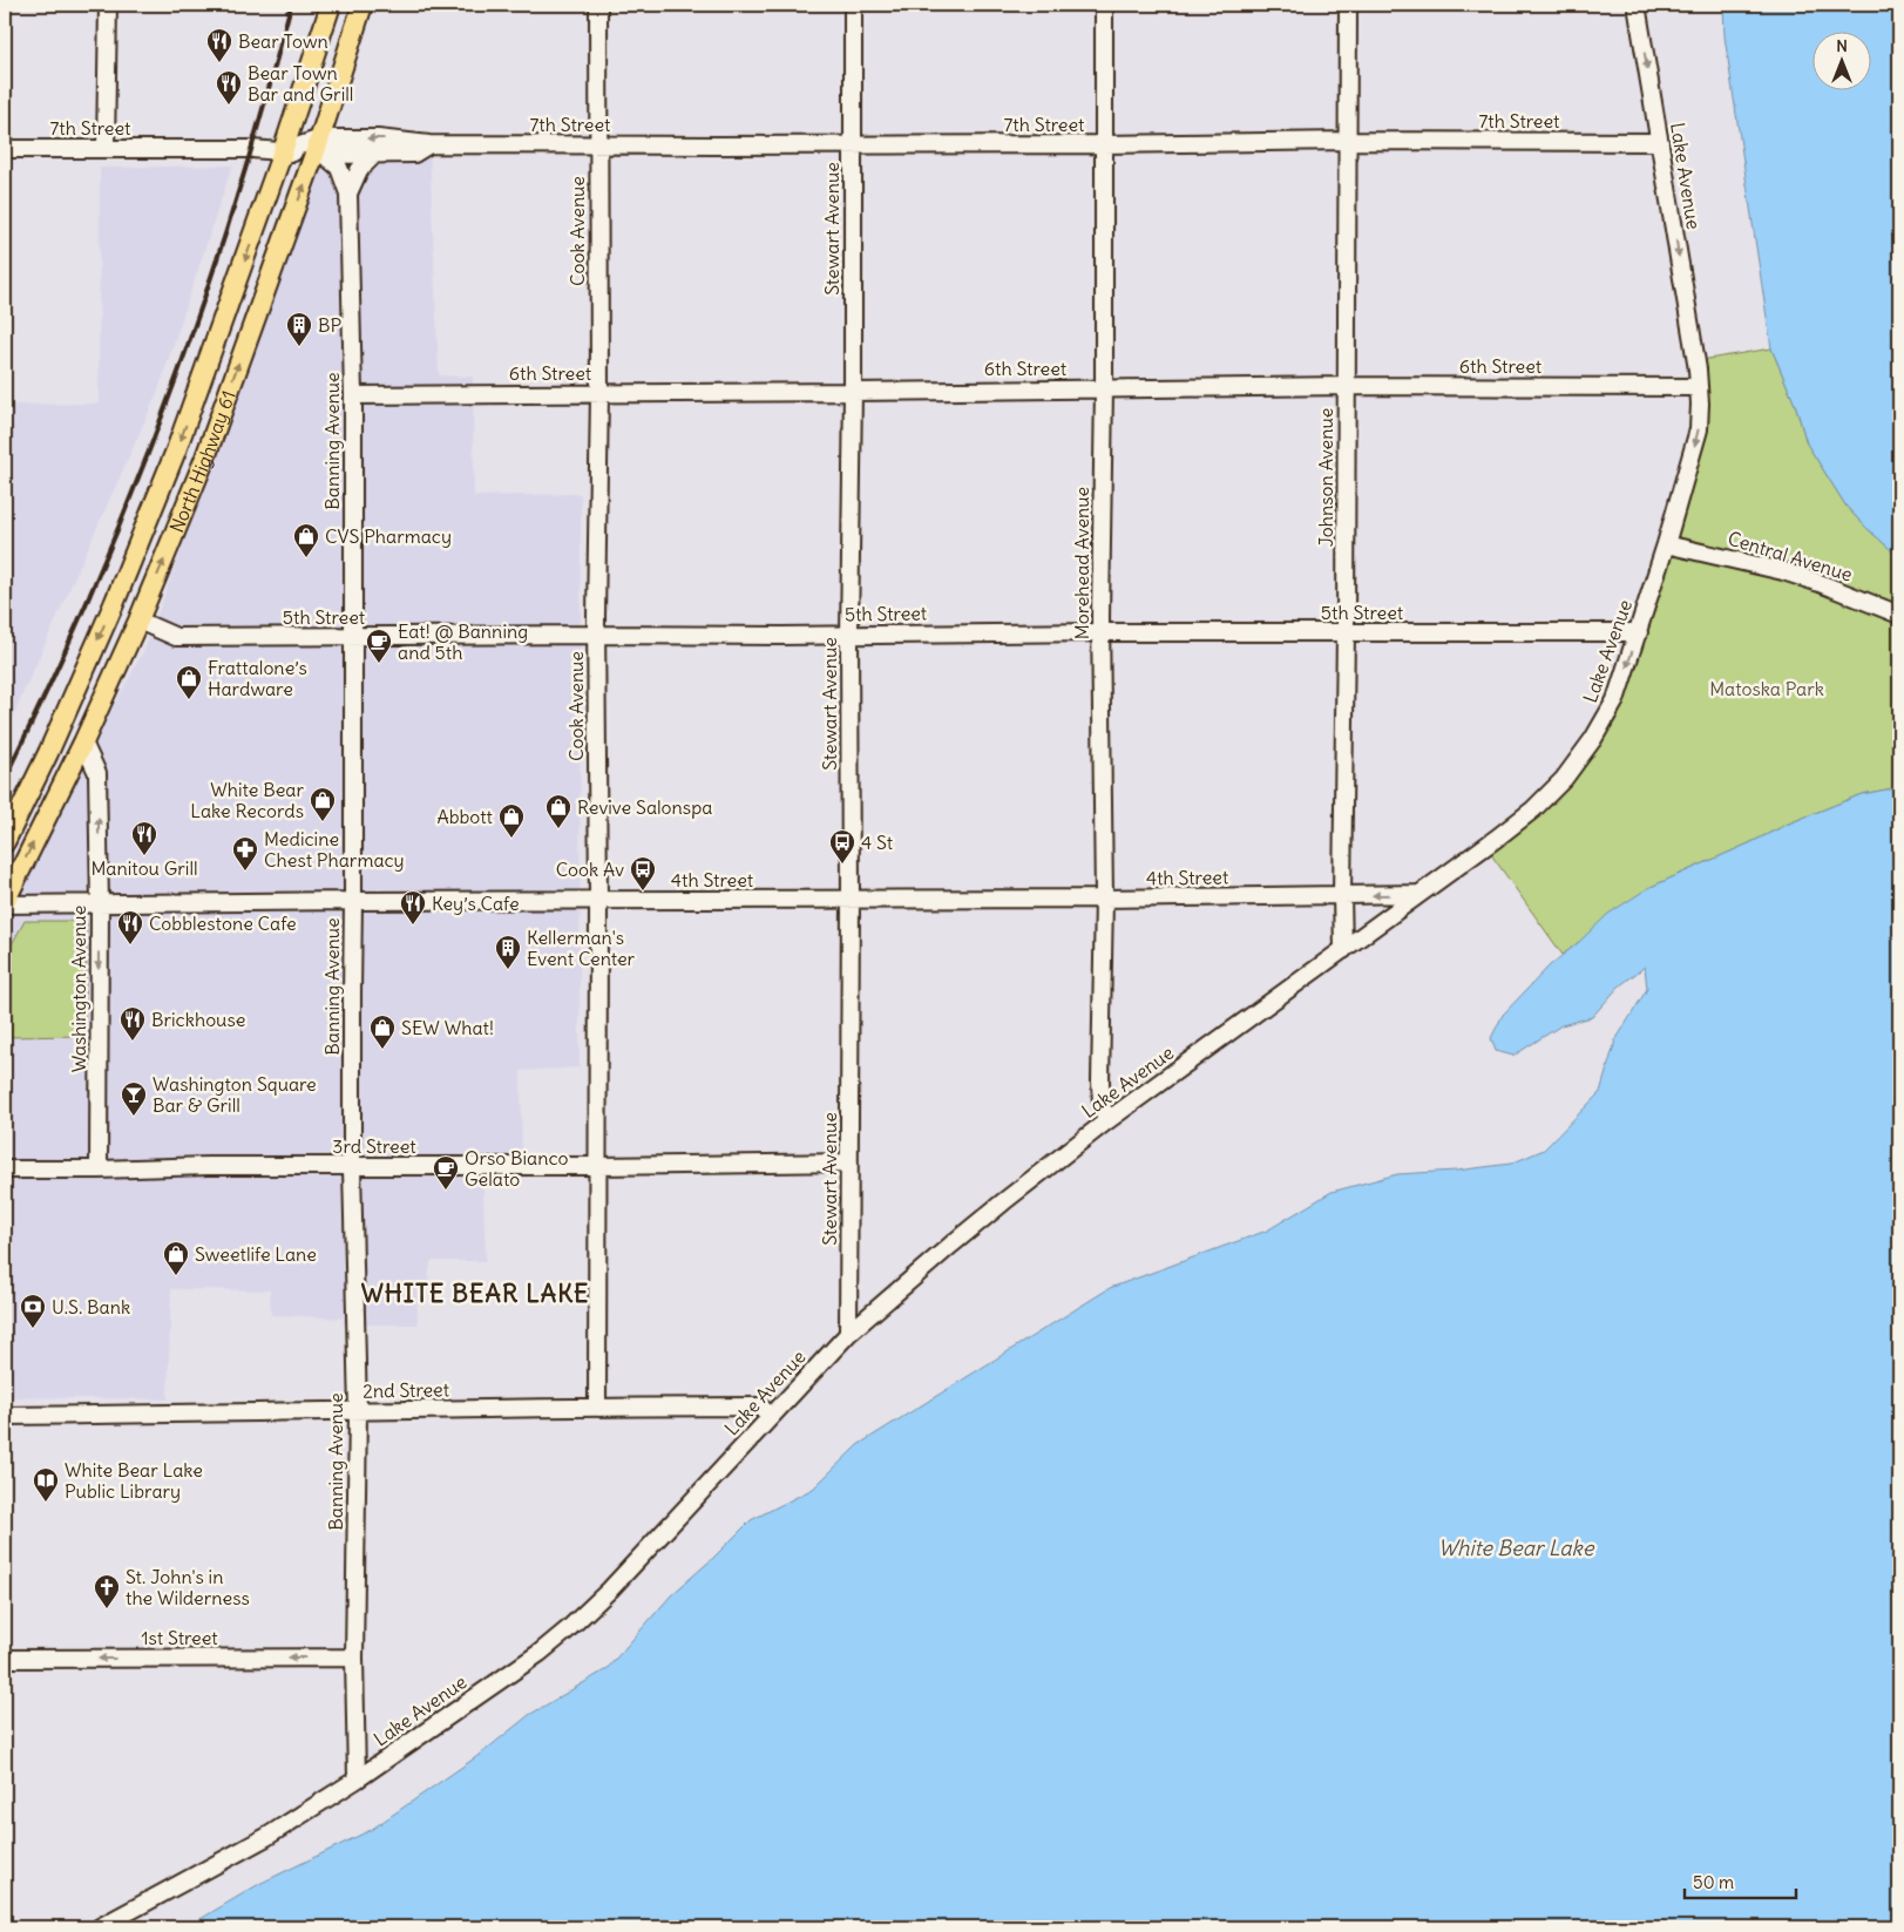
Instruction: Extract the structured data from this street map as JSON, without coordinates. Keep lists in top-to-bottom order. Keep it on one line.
{"streets":{"main road":["North Highway 61"],"street":["7th Street","Lake Avenue","Stewart Avenue","Cook Avenue","6th Street","Banning Avenue","Johnson Avenue","Central Avenue","Morehead Avenue","5th Street","4th Street","Washington Avenue","3rd Street","2nd Street","1st Street"]},"crossings":[["7th Street","Lake Avenue"],["7th Street","Stewart Avenue"],["7th Street","Cook Avenue"],["7th Street","Banning Avenue"],["7th Street","North Highway 61"],["7th Street","Johnson Avenue"],["7th Street","Morehead Avenue"],["Lake Avenue","Stewart Avenue"],["Lake Avenue","6th Street"],["Lake Avenue","Banning Avenue"],["Lake Avenue","Johnson Avenue"],["Lake Avenue","Central Avenue"],["Lake Avenue","Morehead Avenue"],["Lake Avenue","5th Street"],["Lake Avenue","4th Street"],["Lake Avenue","2nd Street"],["Stewart Avenue","6th Street"],["Stewart Avenue","5th Street"],["Stewart Avenue","4th Street"],["Stewart Avenue","3rd Street"],["Cook Avenue","6th Street"],["Cook Avenue","5th Street"],["Cook Avenue","4th Street"],["Cook Avenue","3rd Street"],["Cook Avenue","2nd Street"],["6th Street","Banning Avenue"],["6th Street","Johnson Avenue"],["6th Street","Morehead Avenue"],["Banning Avenue","North Highway 61"],["Banning Avenue","5th Street"],["Banning Avenue","4th Street"],["Banning Avenue","3rd Street"],["Banning Avenue","2nd Street"],["Banning Avenue","1st Street"],["North Highway 61","5th Street"],["North Highway 61","4th Street"],["North Highway 61","Washington Avenue"],["Johnson Avenue","5th Street"],["Johnson Avenue","4th Street"],["Morehead Avenue","5th Street"],["Morehead Avenue","4th Street"],["4th Street","Washington Avenue"],["Washington Avenue","3rd Street"]],"one_way":["1st Street"],"districts":["WHITE BEAR LAKE"],"water":["White Bear Lake"],"parks":["Matoska Park"],"places":{"restaurant":["Bear Town","Bear Town Bar and Grill","Manitou Grill","Key’s Cafe","Cobblestone Cafe","Brickhouse"],"building":["BP","Kellerman's Event Center"],"shop":["CVS Pharmacy","Frattalone’s Hardware","White Bear Lake Records","Revive Salonspa","Abbott","SEW What!","Sweetlife Lane"],"cafe":["Eat! @ Banning and 5th","Orso Bianco Gelato"],"bus stop":["4 St","Cook Av"],"pharmacy":["Medicine Chest Pharmacy"],"bar":["Washington Square Bar & Grill"],"bank":["U.S. Bank"],"library":["White Bear Lake Public Library"],"church":["St. John's in the Wilderness"]},"scale_bar":"50 m","north":"top"}
